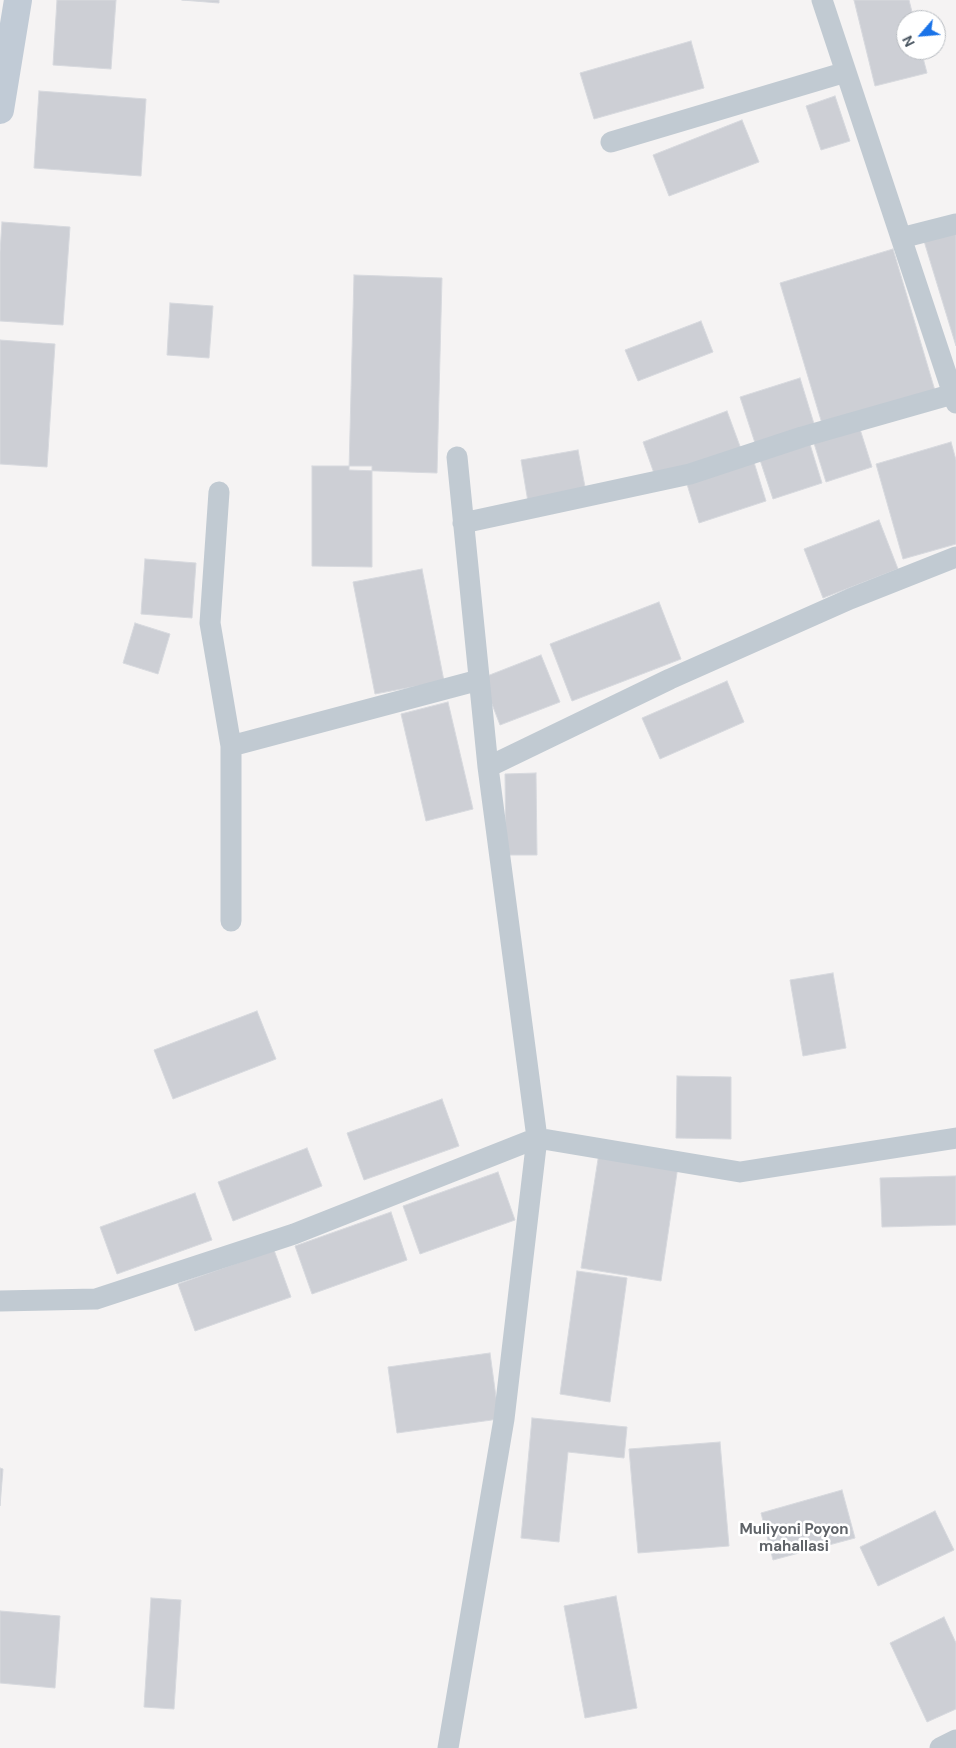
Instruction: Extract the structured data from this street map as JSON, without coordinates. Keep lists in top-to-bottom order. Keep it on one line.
{"districts":["Muliyoni Poyon mahallasi"],"north":"bottom left"}
